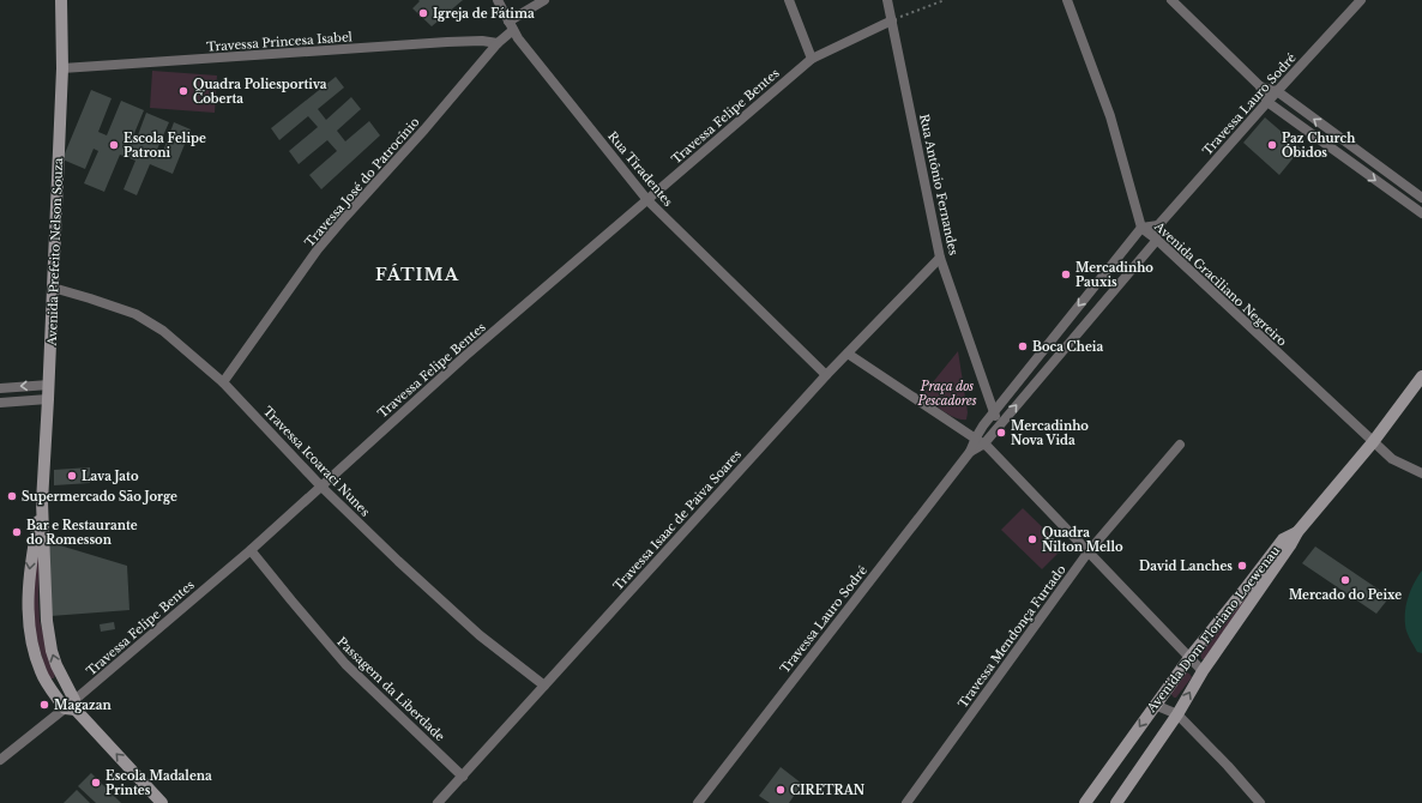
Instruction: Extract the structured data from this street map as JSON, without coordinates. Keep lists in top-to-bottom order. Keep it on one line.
{"streets":{"street":["Travessa Princesa Isabel","Travessa Lauro Sodré","Travessa Felipe Bentes","Rua Tiradentes","Travessa José do Patrocínio","Rua Antônio Fernandes","Avenida Prefeito Nelson Souza","Avenida Graciliano Negreiro","Travessa Icoaraci Nunes","Travessa Isaac de Paiva Soares","Avenida Dom Floriano Loewenau","Travessa Mendonça Furtado","Passagem da Liberdade"]},"crossings":[["Travessa Princesa Isabel","Travessa José do Patrocínio"],["Travessa Princesa Isabel","Avenida Prefeito Nelson Souza"],["Travessa Lauro Sodré","Rua Antônio Fernandes"],["Travessa Lauro Sodré","Avenida Graciliano Negreiro"],["Travessa Felipe Bentes","Rua Tiradentes"],["Travessa Felipe Bentes","Rua Antônio Fernandes"],["Travessa Felipe Bentes","Avenida Prefeito Nelson Souza"],["Travessa Felipe Bentes","Travessa Icoaraci Nunes"],["Travessa Felipe Bentes","Passagem da Liberdade"],["Rua Tiradentes","Travessa José do Patrocínio"],["Rua Tiradentes","Travessa Isaac de Paiva Soares"],["Travessa José do Patrocínio","Travessa Icoaraci Nunes"],["Rua Antônio Fernandes","Travessa Isaac de Paiva Soares"],["Avenida Prefeito Nelson Souza","Travessa Icoaraci Nunes"],["Avenida Graciliano Negreiro","Avenida Dom Floriano Loewenau"],["Travessa Icoaraci Nunes","Travessa Isaac de Paiva Soares"],["Travessa Isaac de Paiva Soares","Passagem da Liberdade"]],"districts":["FÁTIMA"],"parks":["Praça dos Pescadores"],"places":["Igreja de Fátima","Quadra Poliesportiva Coberta","Escola Felipe Patroni","Paz Church Óbidos","Mercadinho Pauxis","Boca Cheia","Mercadinho Nova Vida","Lava Jato","Supermercado São Jorge","Bar e Restaurante do Romesson","Quadra Nilton Mello","David Lanches","Mercado do Peixe","Magazan","Escola Madalena Printes","CIRETRAN"]}
